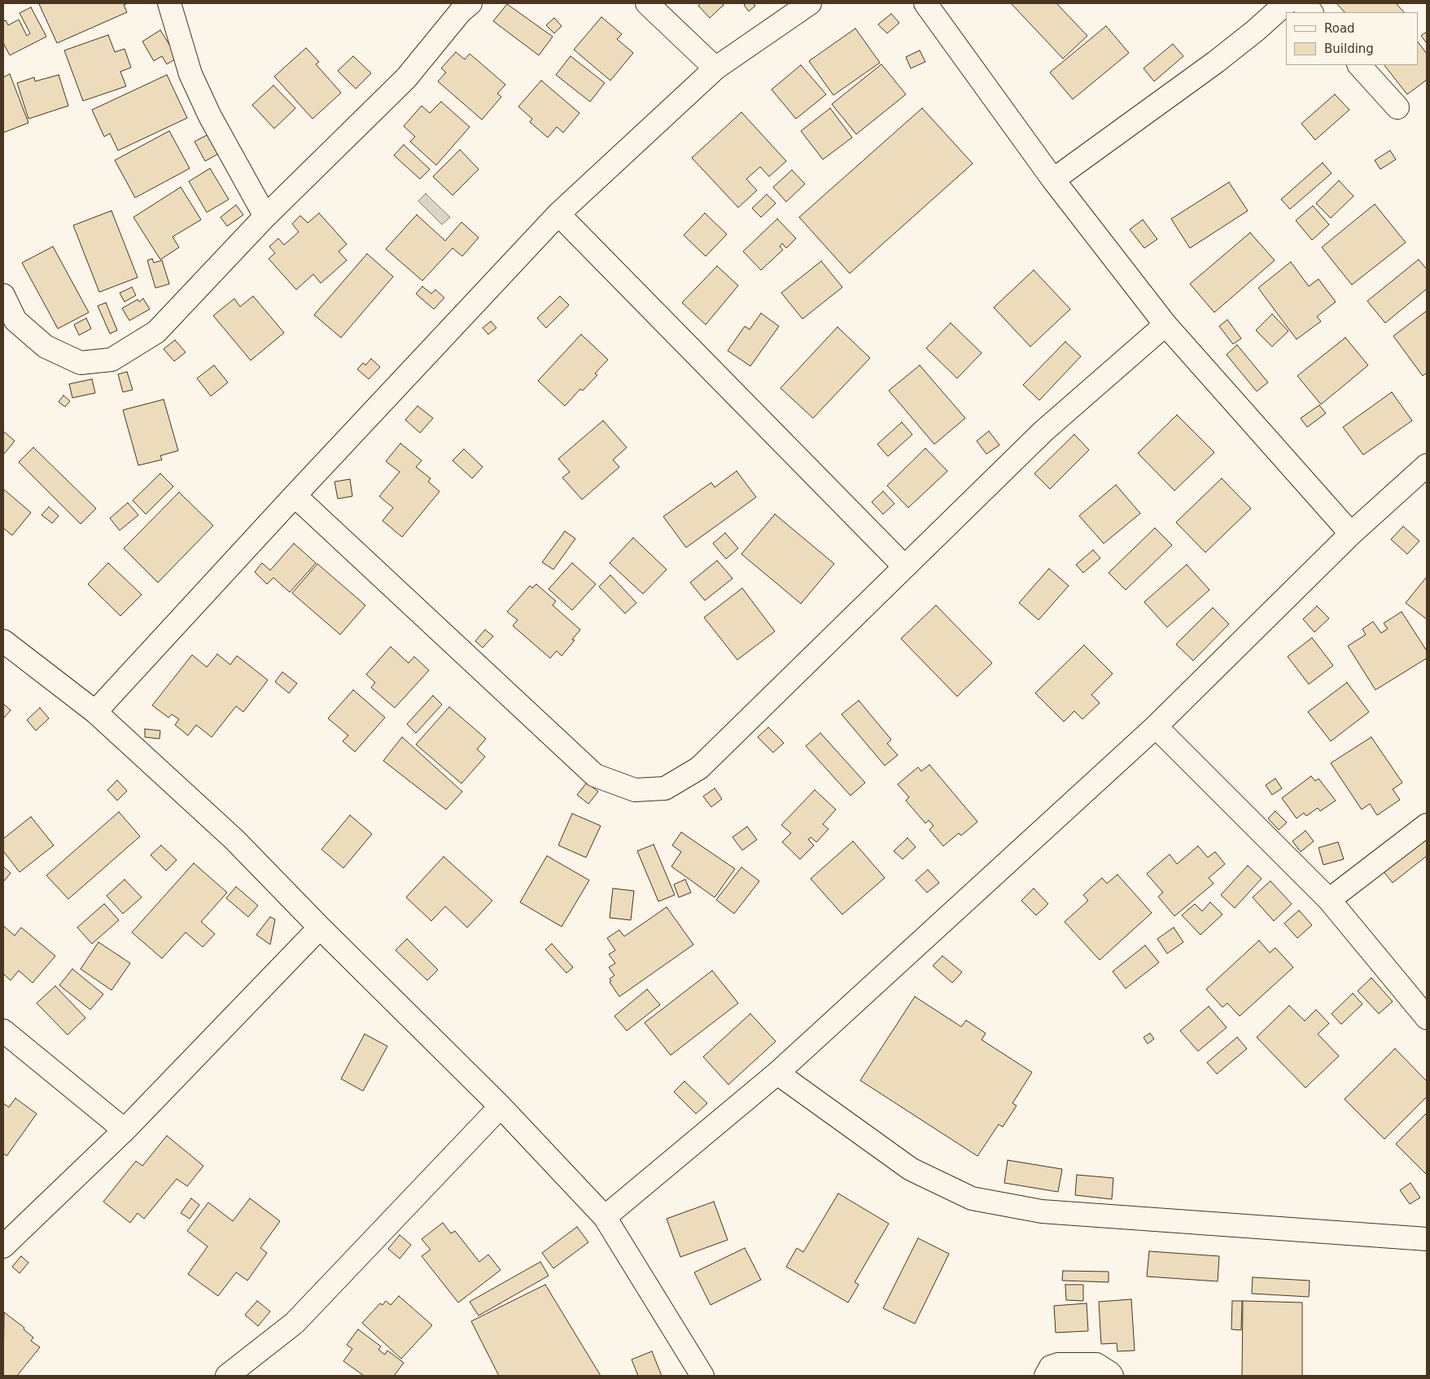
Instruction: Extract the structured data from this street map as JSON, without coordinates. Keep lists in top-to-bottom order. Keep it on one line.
{"legend":["Road","Building"]}
